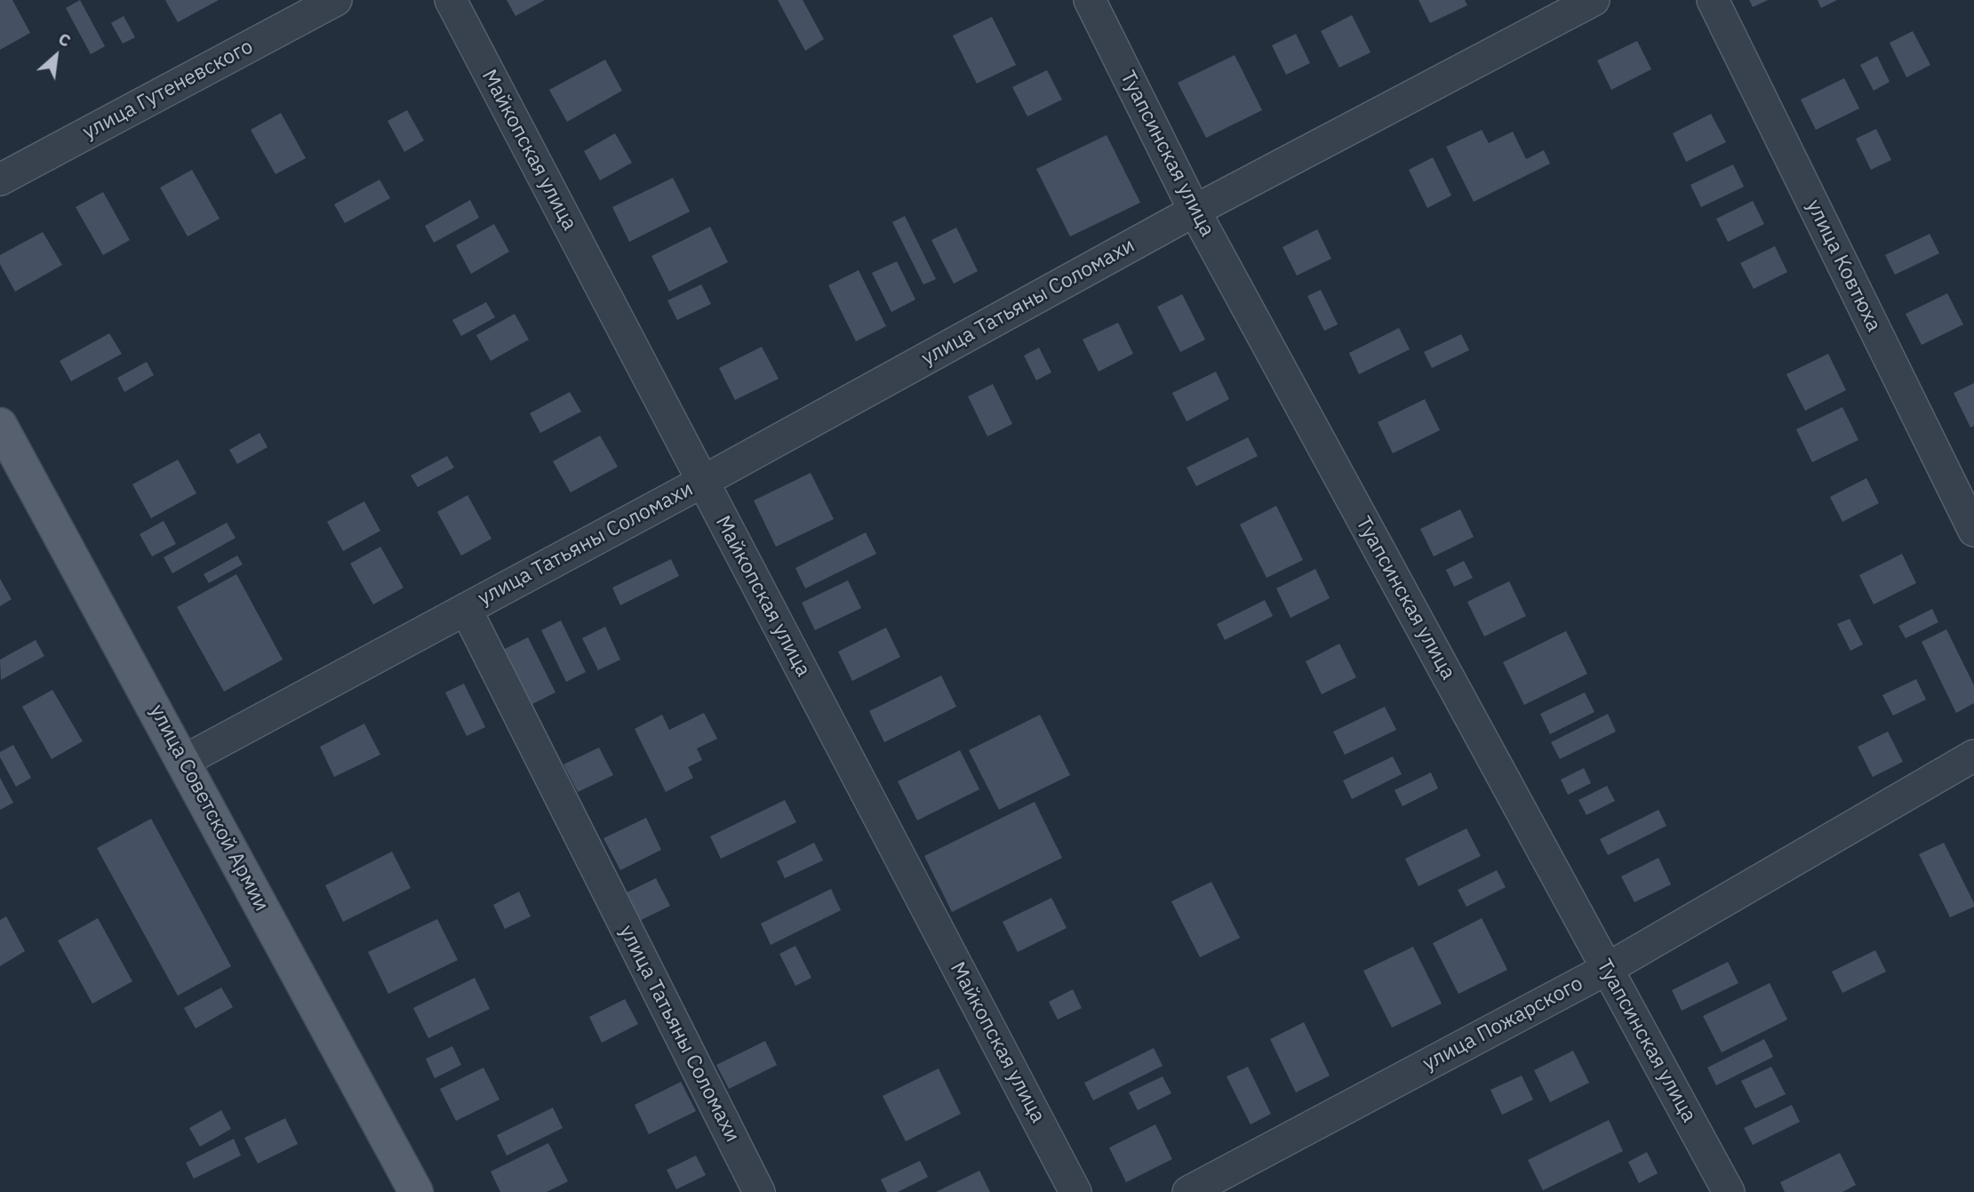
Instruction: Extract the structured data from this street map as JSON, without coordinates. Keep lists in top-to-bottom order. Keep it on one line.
{"streets":{"main road":["улица Советской Армии"],"street":["улица Гутеневского","Майкопская улица","Туапсинская улица","улица Ковтюха","улица Татьяны Соломахи","улица Пожарского"]},"crossings":[["Майкопская улица","улица Татьяны Соломахи"],["Туапсинская улица","улица Татьяны Соломахи"],["Туапсинская улица","улица Пожарского"],["улица Татьяны Соломахи","улица Советской Армии"]],"north":"top right"}
